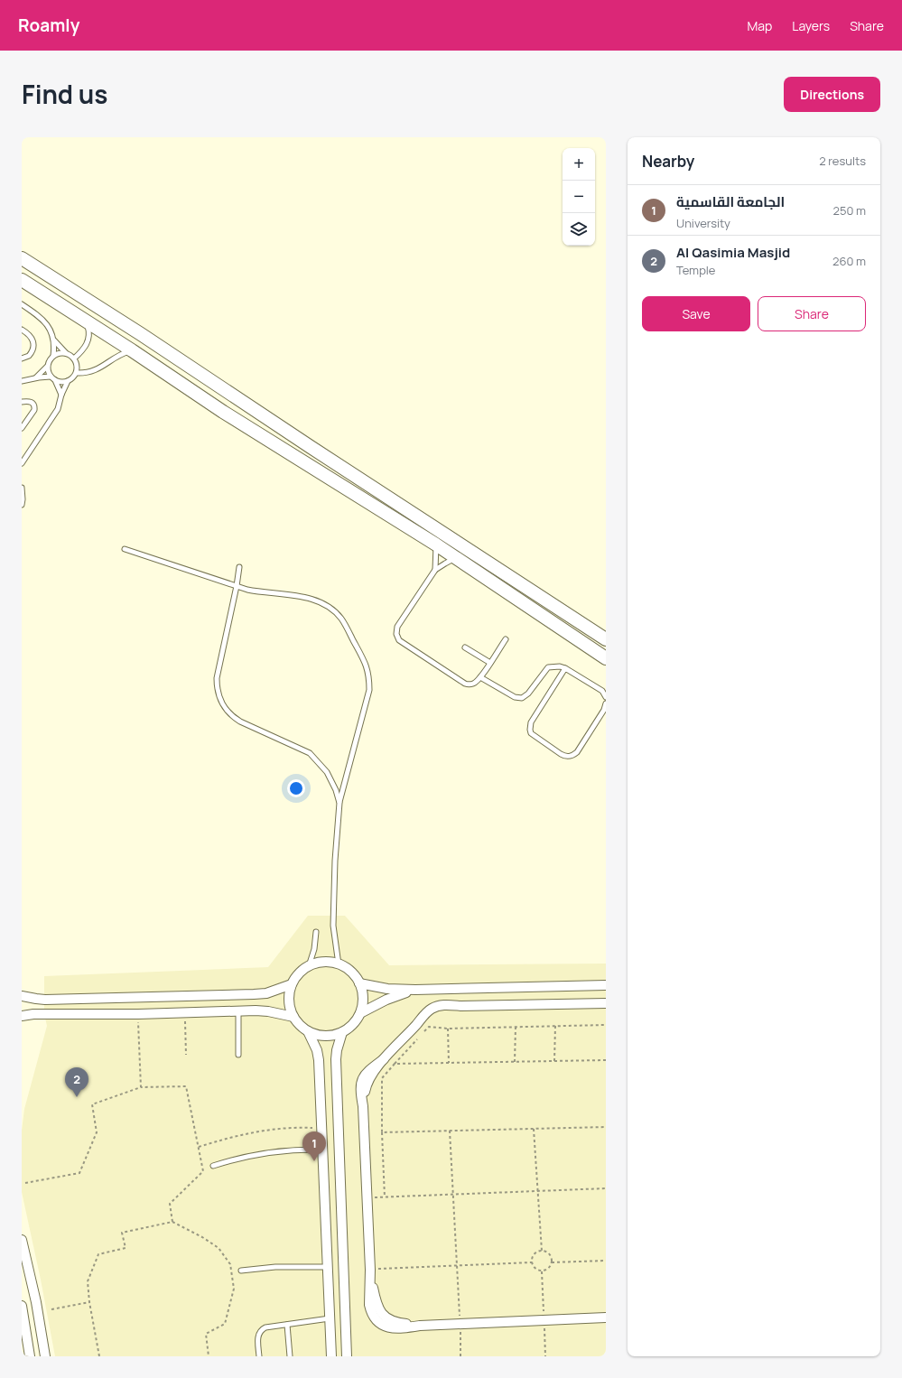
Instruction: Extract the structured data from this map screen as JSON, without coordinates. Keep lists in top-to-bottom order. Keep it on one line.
{"page":{"header":"Roamly","nav":["Map","Layers","Share"],"title":"Find us","buttons":["Directions",["Save","Share"]],"heading":["Nearby","2 results"],"map_buttons":["+","−"],"list":[{"mark":"1","name":"الجامعة القاسمية","note":"University","value":"250 m"},{"mark":"2","name":"Al Qasimia Masjid","note":"Temple","value":"260 m"}],"pins":["2","1"]}}
